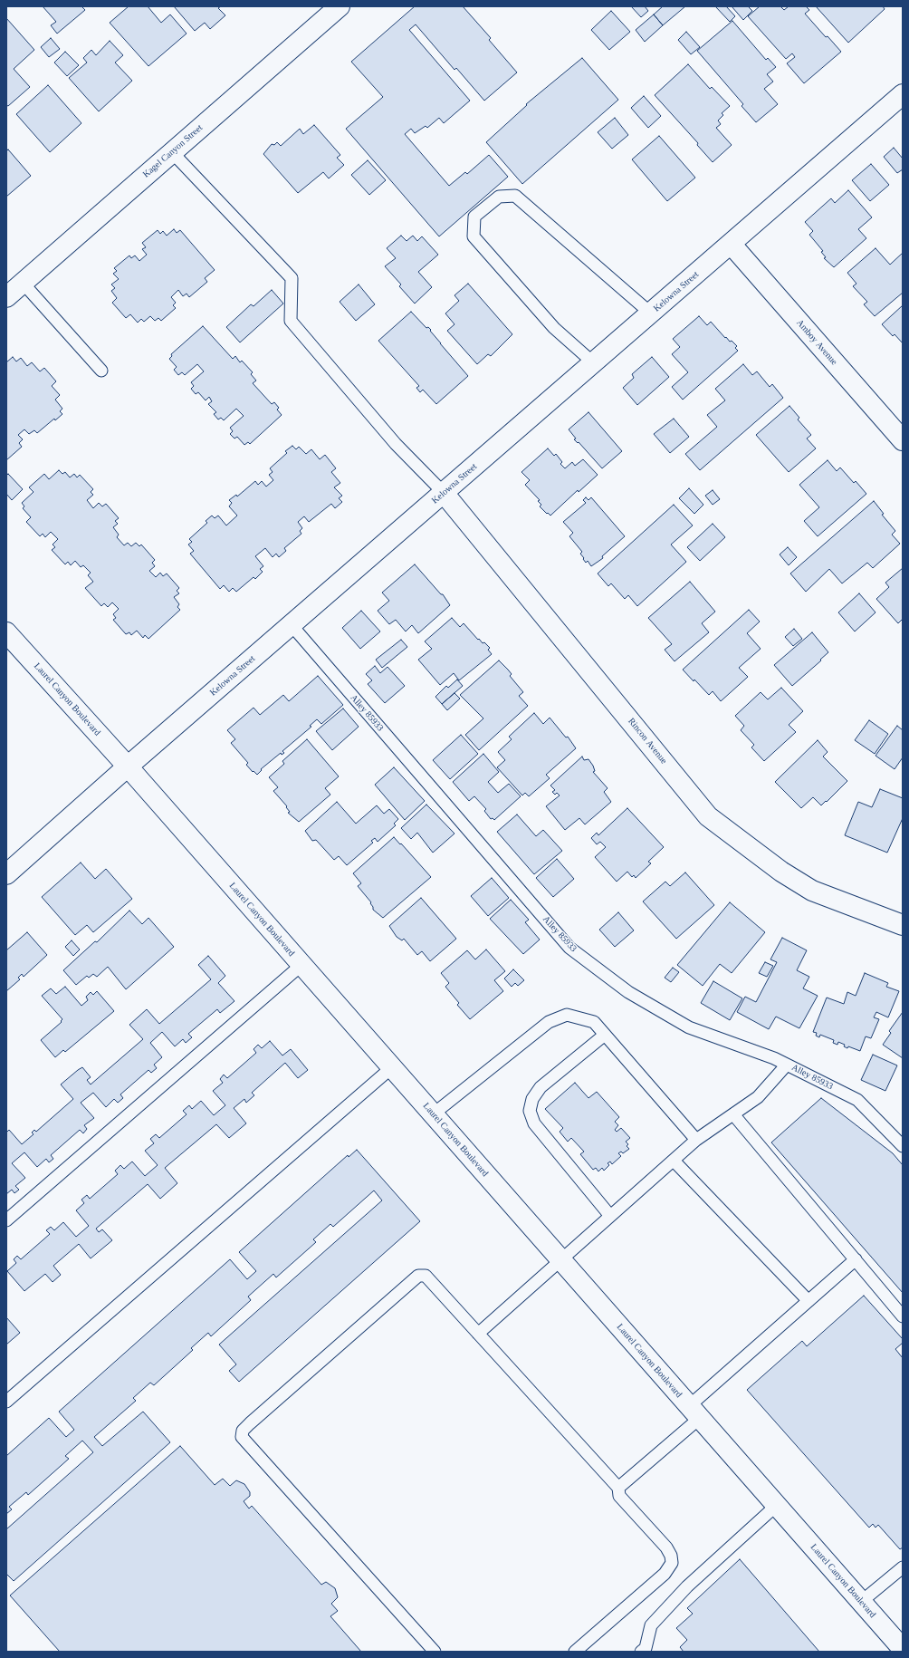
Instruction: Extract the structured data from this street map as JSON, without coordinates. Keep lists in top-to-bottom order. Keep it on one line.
{"streets":{"street":["Kagel Canyon Street","Kelowna Street","Amboy Avenue","Laurel Canyon Boulevard","Rincon Avenue"],"lane":["Alley 85933"]},"crossings":[["Kelowna Street","Amboy Avenue"],["Kelowna Street","Laurel Canyon Boulevard"],["Kelowna Street","Alley 85933"],["Kelowna Street","Rincon Avenue"]]}
